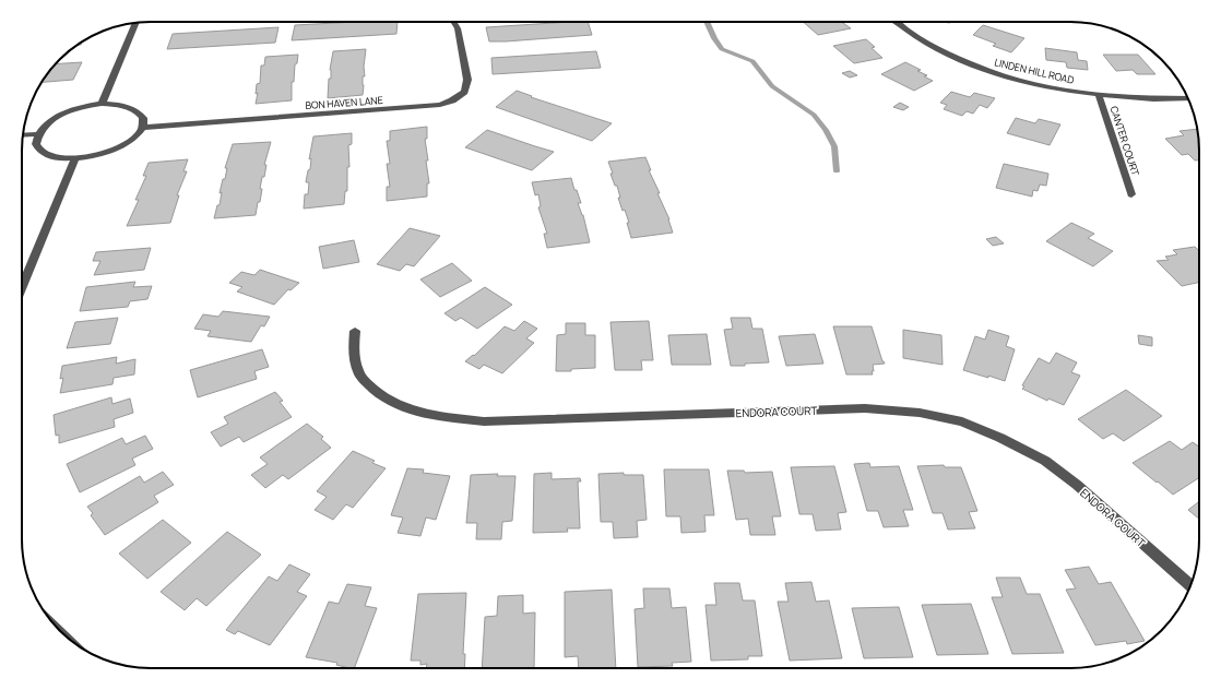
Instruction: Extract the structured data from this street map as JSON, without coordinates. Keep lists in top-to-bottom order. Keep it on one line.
{"streets":{"street":["LINDEN HILL ROAD","BON HAVEN LANE","CANTER COURT","ENDORA COURT"]},"crossings":[["LINDEN HILL ROAD","CANTER COURT"]]}
